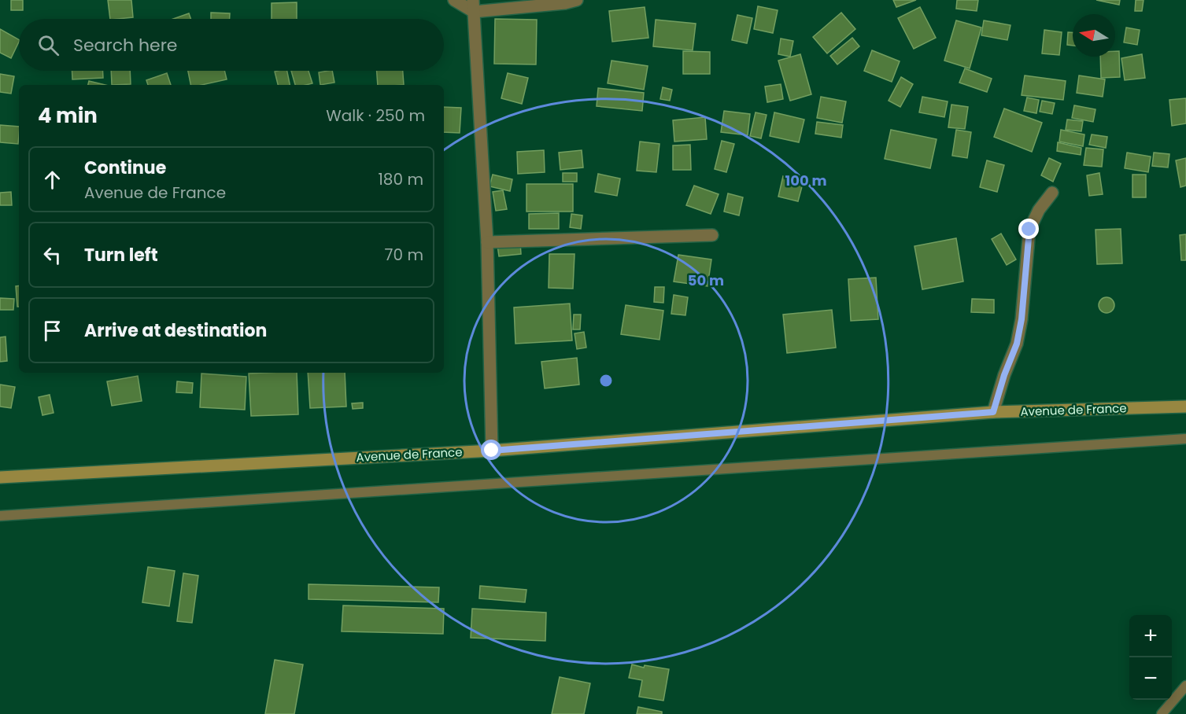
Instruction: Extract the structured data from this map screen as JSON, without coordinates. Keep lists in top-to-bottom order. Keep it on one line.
{"streets":{"street":["Avenue de France"]},"north":"left","page":{"search":"Search here","heading":["4 min","Walk · 250 m"],"list":[["Continue","Avenue de France","180 m"],["Turn left","70 m"],"Arrive at destination"],"map_buttons":["+","−"]},"rings":["100 m","50 m"]}
